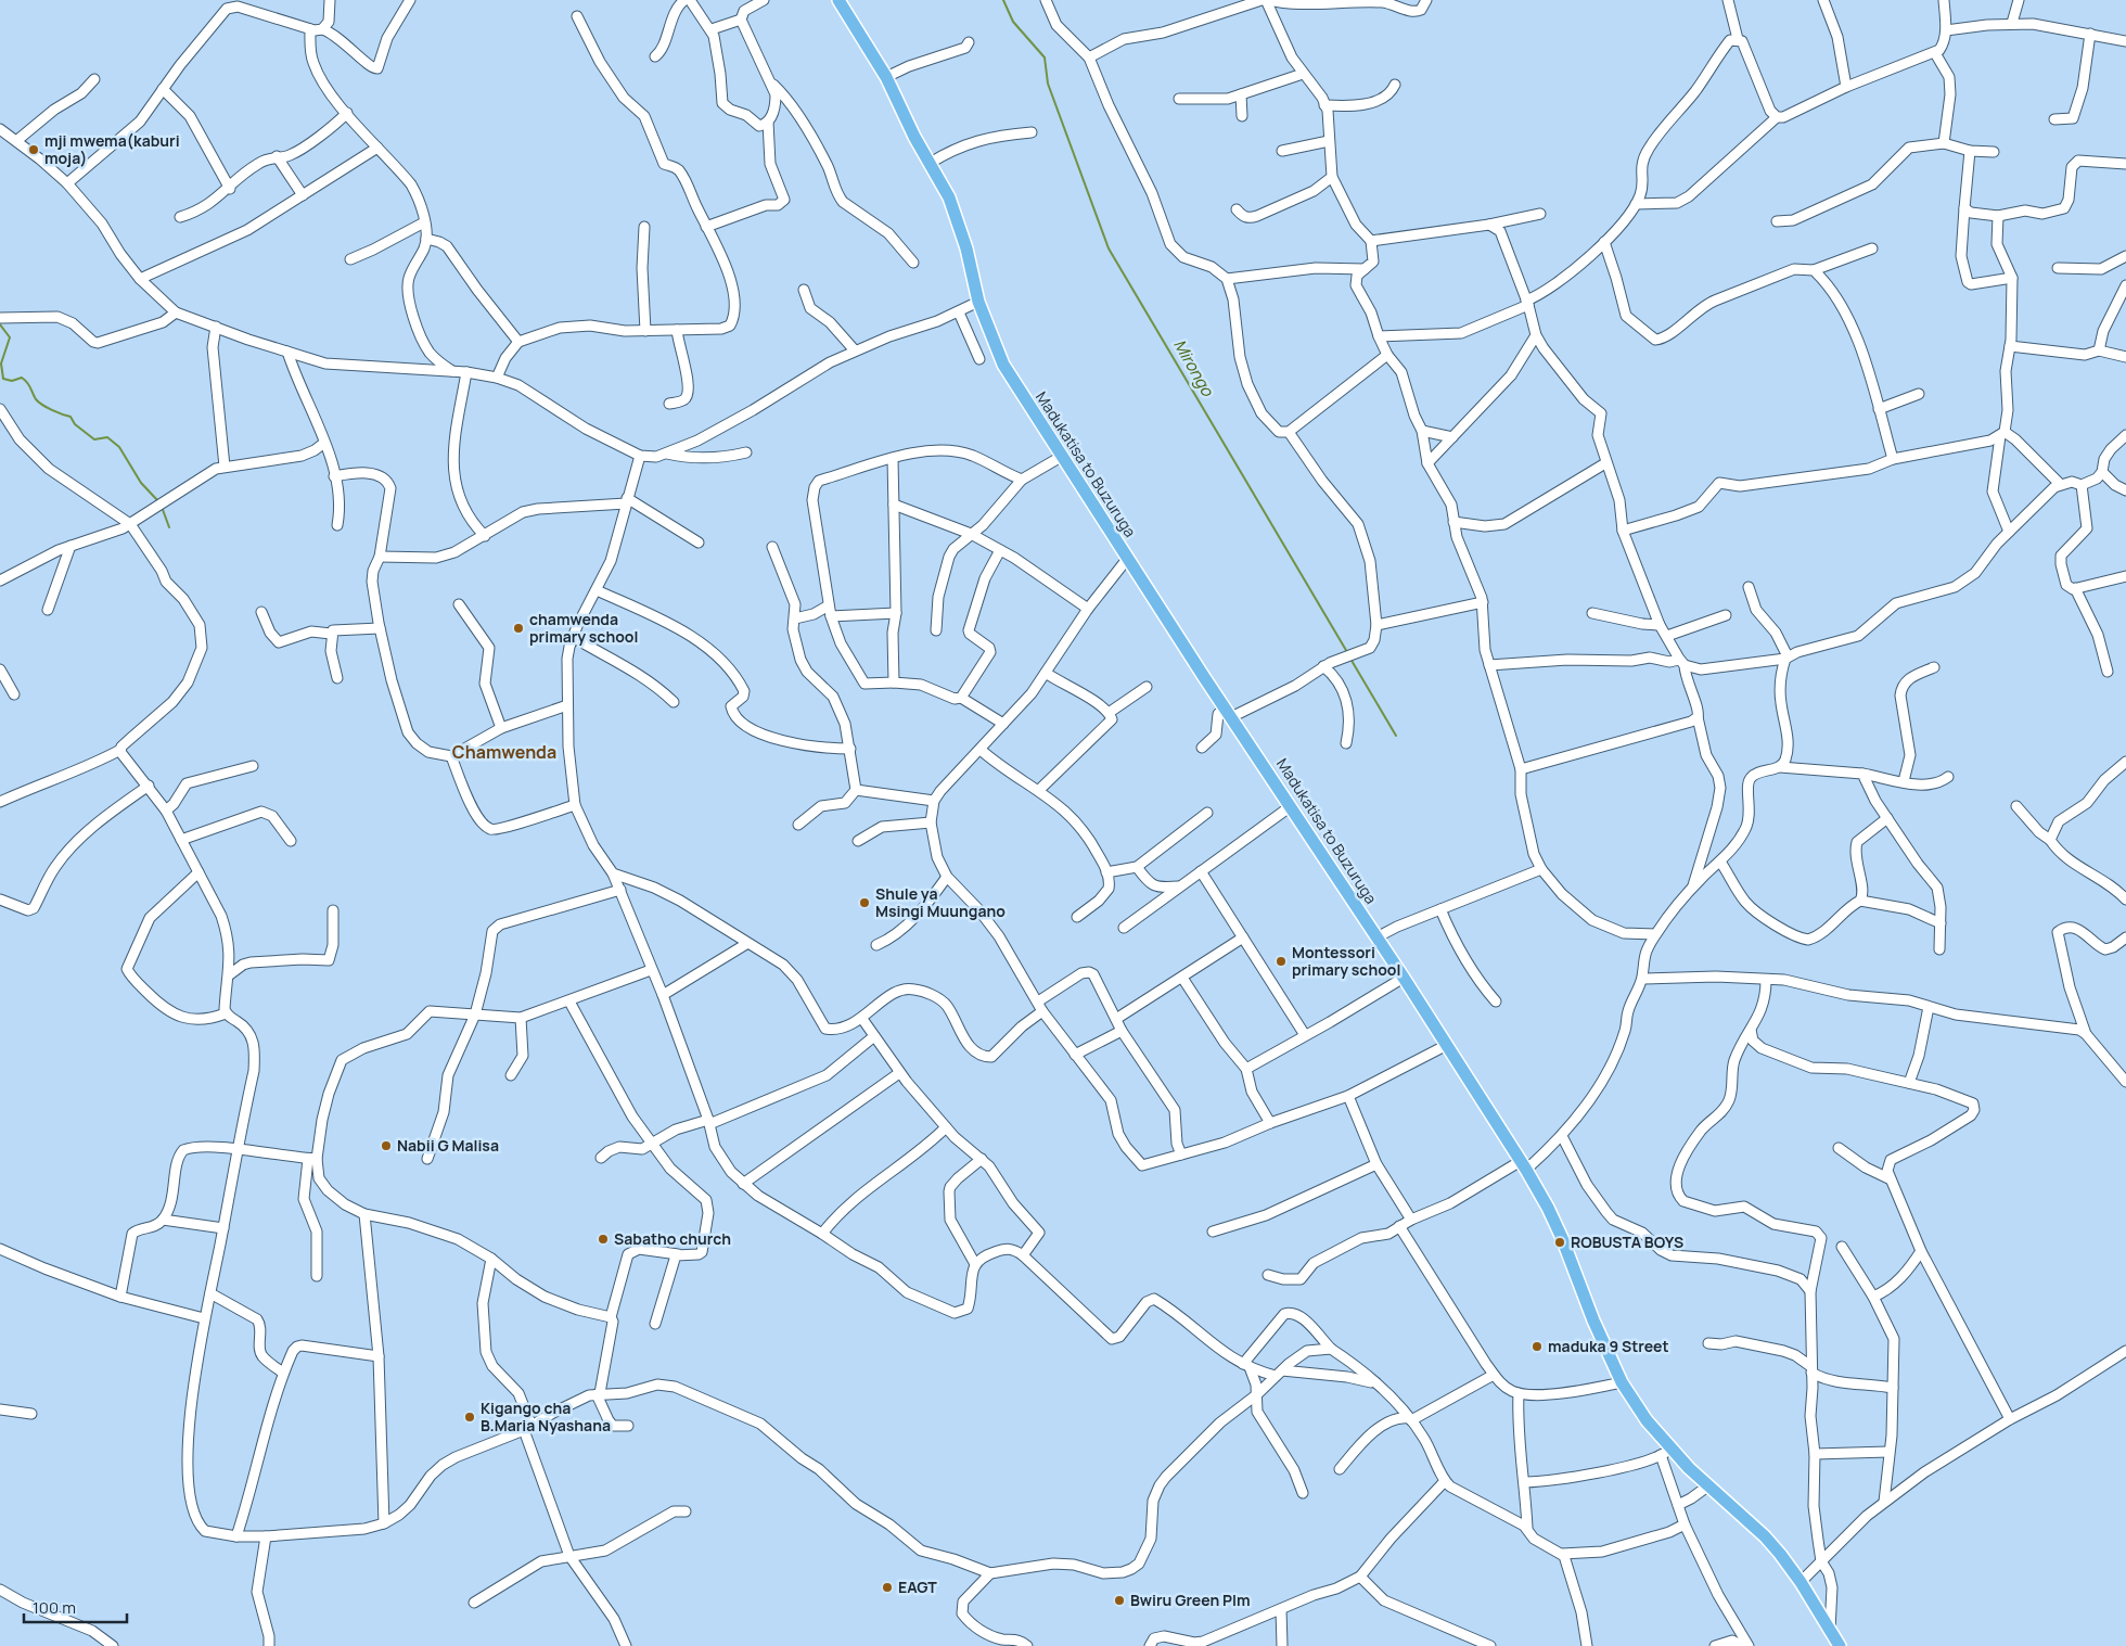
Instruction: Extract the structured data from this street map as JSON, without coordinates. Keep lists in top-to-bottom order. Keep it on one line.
{"streets":{"main road":["Madukatisa to Buzuruga"]},"districts":["Chamwenda"],"water":["Mirongo"],"places":["mji mwema(kaburi moja)","chamwenda primary school","Shule ya Msingi Muungano","Montessori primary school","Nabii G Malisa","Sabatho church","ROBUSTA BOYS","maduka 9 Street","Kigango cha B.Maria Nyashana","EAGT","Bwiru Green Plm"],"scale_bar":"100 m"}
